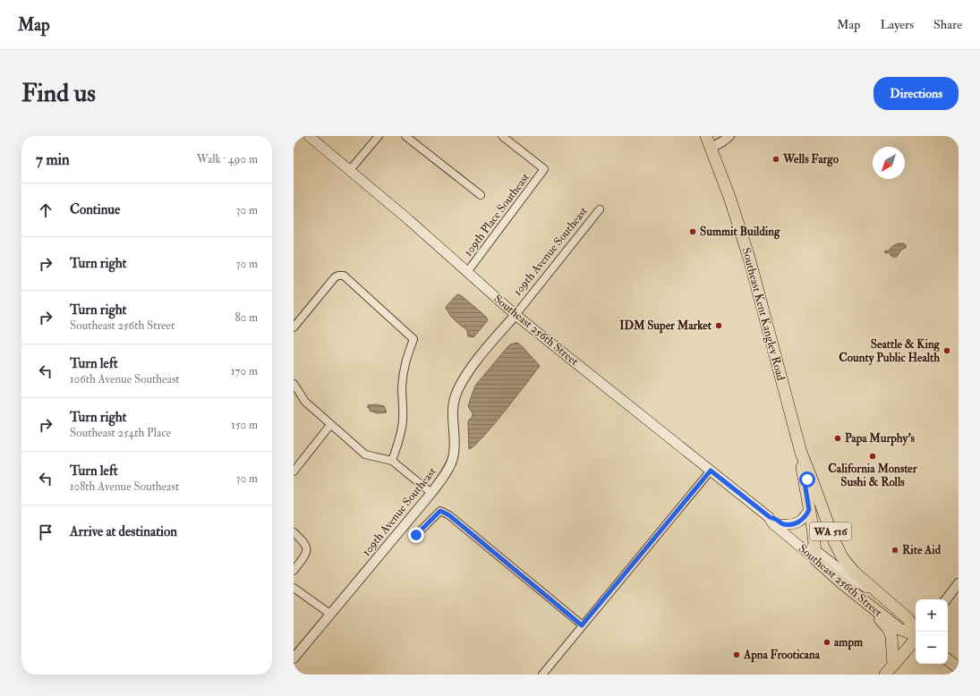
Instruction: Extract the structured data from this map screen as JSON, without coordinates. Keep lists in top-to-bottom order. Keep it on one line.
{"streets":{"main road":["Southeast Kent Kangley Road","Southeast 256th Street","WA 516"],"street":["109th Place Southeast","109th Avenue Southeast"]},"crossings":[["109th Place Southeast","Southeast 256th Street"],["109th Avenue Southeast","Southeast 256th Street"],["Southeast Kent Kangley Road","Southeast 256th Street"]],"places":["Wells Fargo","Summit Building","IDM Super Market","Seattle & King County Public Health","Papa Murphy's","California Monster Sushi & Rolls","Rite Aid","ampm","Apna Frooticana"],"north":"bottom left","page":{"header":"Map","nav":["Map","Layers","Share"],"buttons":"Directions","title":"Find us","heading":["7 min","Walk · 490 m"],"list":[["Continue","30 m"],["Turn right","30 m"],["Turn right","Southeast 256th Street","80 m"],["Turn left","106th Avenue Southeast","170 m"],["Turn right","Southeast 254th Place","150 m"],["Turn left","108th Avenue Southeast","30 m"],"Arrive at destination"],"map_buttons":["+","−"]}}
